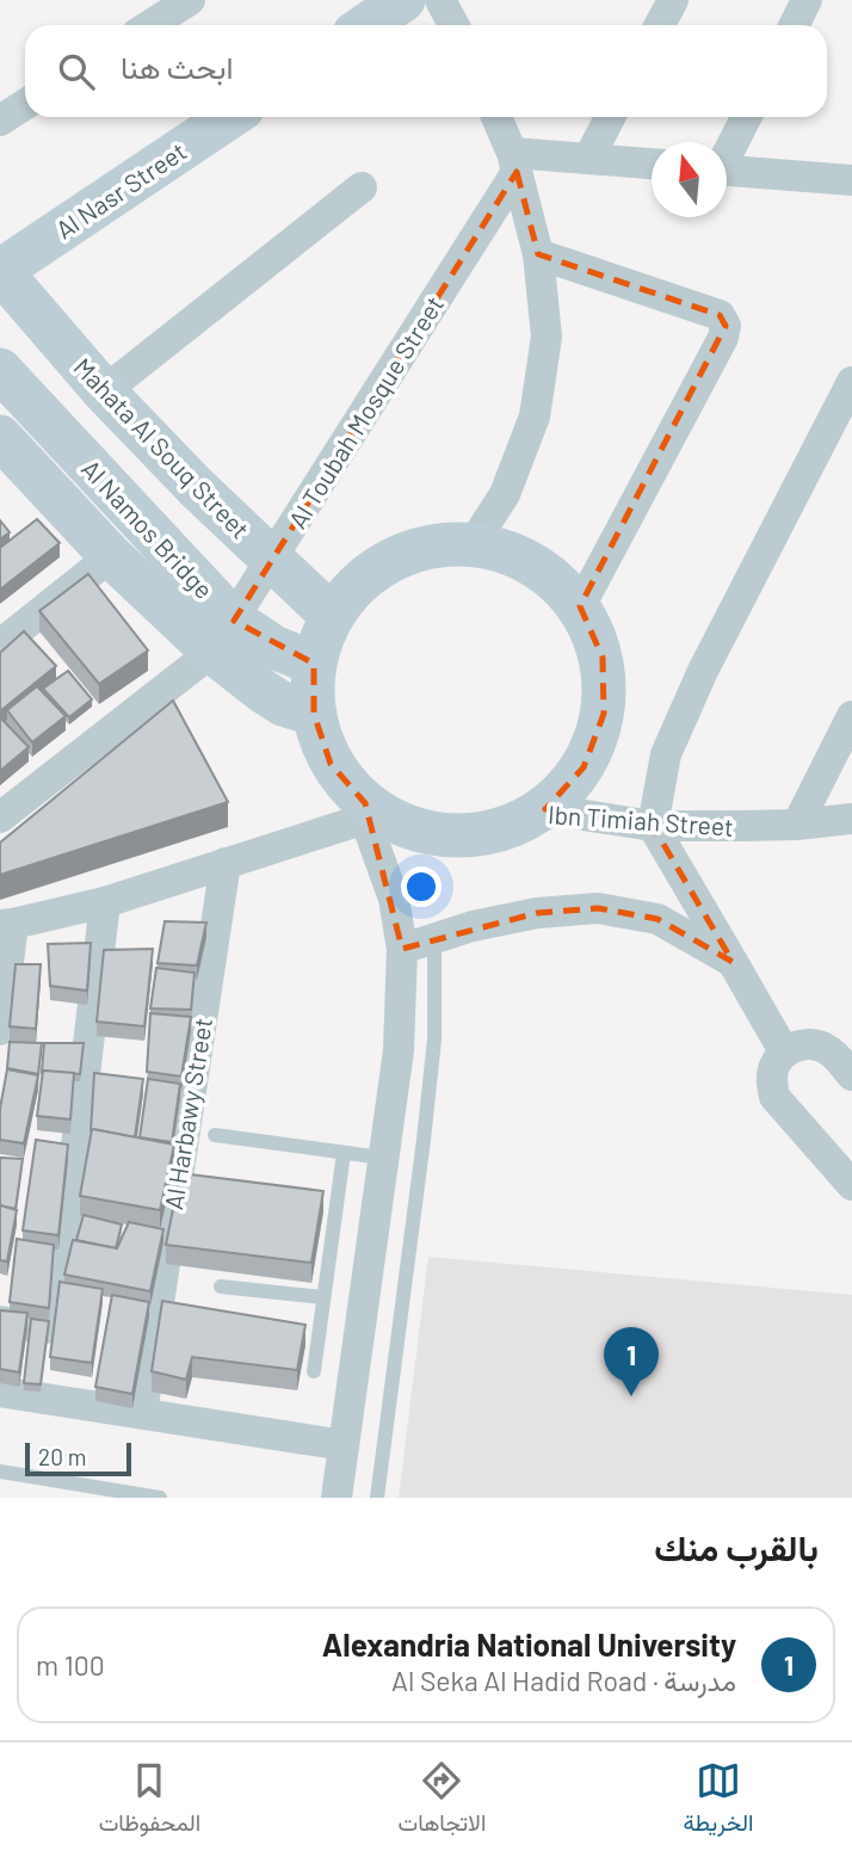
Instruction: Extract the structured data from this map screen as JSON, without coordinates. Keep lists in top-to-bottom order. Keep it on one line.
{"streets":{"street":["Al Nasr Street","Al Toubah Mosque Street","Mahata Al Souq Street","Al Namos Bridge","Ibn Timiah Street","Al Harbawy Street"]},"crossings":[["Al Nasr Street","Mahata Al Souq Street"],["Al Toubah Mosque Street","Mahata Al Souq Street"],["Al Toubah Mosque Street","Al Namos Bridge"],["Mahata Al Souq Street","Al Namos Bridge"],["Mahata Al Souq Street","Ibn Timiah Street"],["Al Namos Bridge","Ibn Timiah Street"]],"scale_bar":"20 m","north":"top","page":{"search":"ابحث هنا","pins":"1","scale":"20 m","heading":"بالقرب منك","list":[{"mark":"1","name":"Alexandria National University","note":"مدرسة · Al Seka Al Hadid Road","value":"100 m"}],"nav":["الخريطة","الاتجاهات","المحفوظات"]}}
